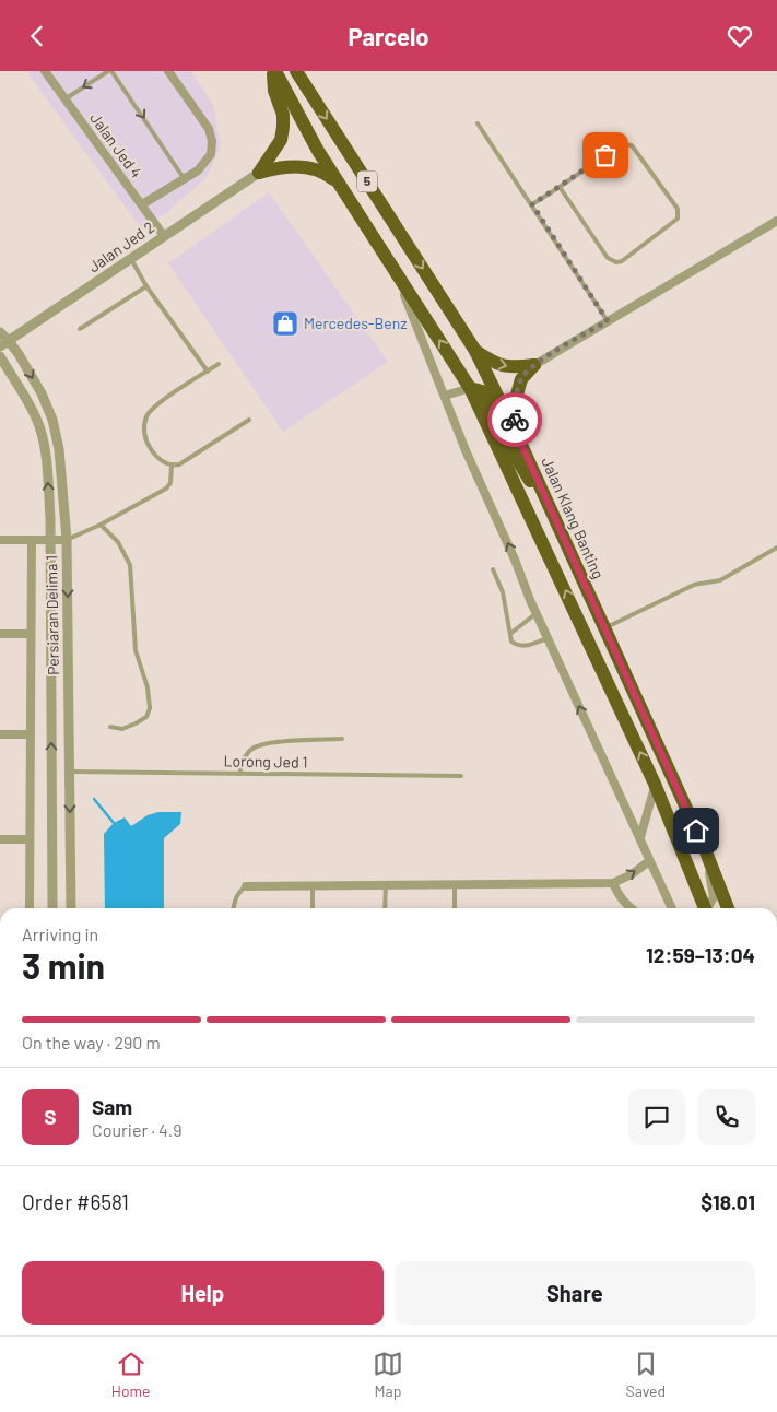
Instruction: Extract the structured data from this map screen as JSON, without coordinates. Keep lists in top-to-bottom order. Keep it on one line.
{"streets":{"highway":["5","Jalan Klang Banting"],"street":["Jalan Jed 4","Jalan Jed 2","Persiaran Delima 1"],"lane":["Lorong Jed 1"]},"crossings":[["Jalan Jed 4","Jalan Jed 2"],["Jalan Jed 2","Persiaran Delima 1"],["Persiaran Delima 1","Lorong Jed 1"]],"places":{"shop":["Mercedes-Benz"]},"page":{"header":"Parcelo","heading":["3 min","Arriving in","12:59–13:04"],"panel":["Sam","Courier · 4.9","Order #6581","$18.01"],"bar":"On the way · 290 m","round":"S","buttons":["Help","Share"],"tabs":["Home","Map","Saved"]}}
